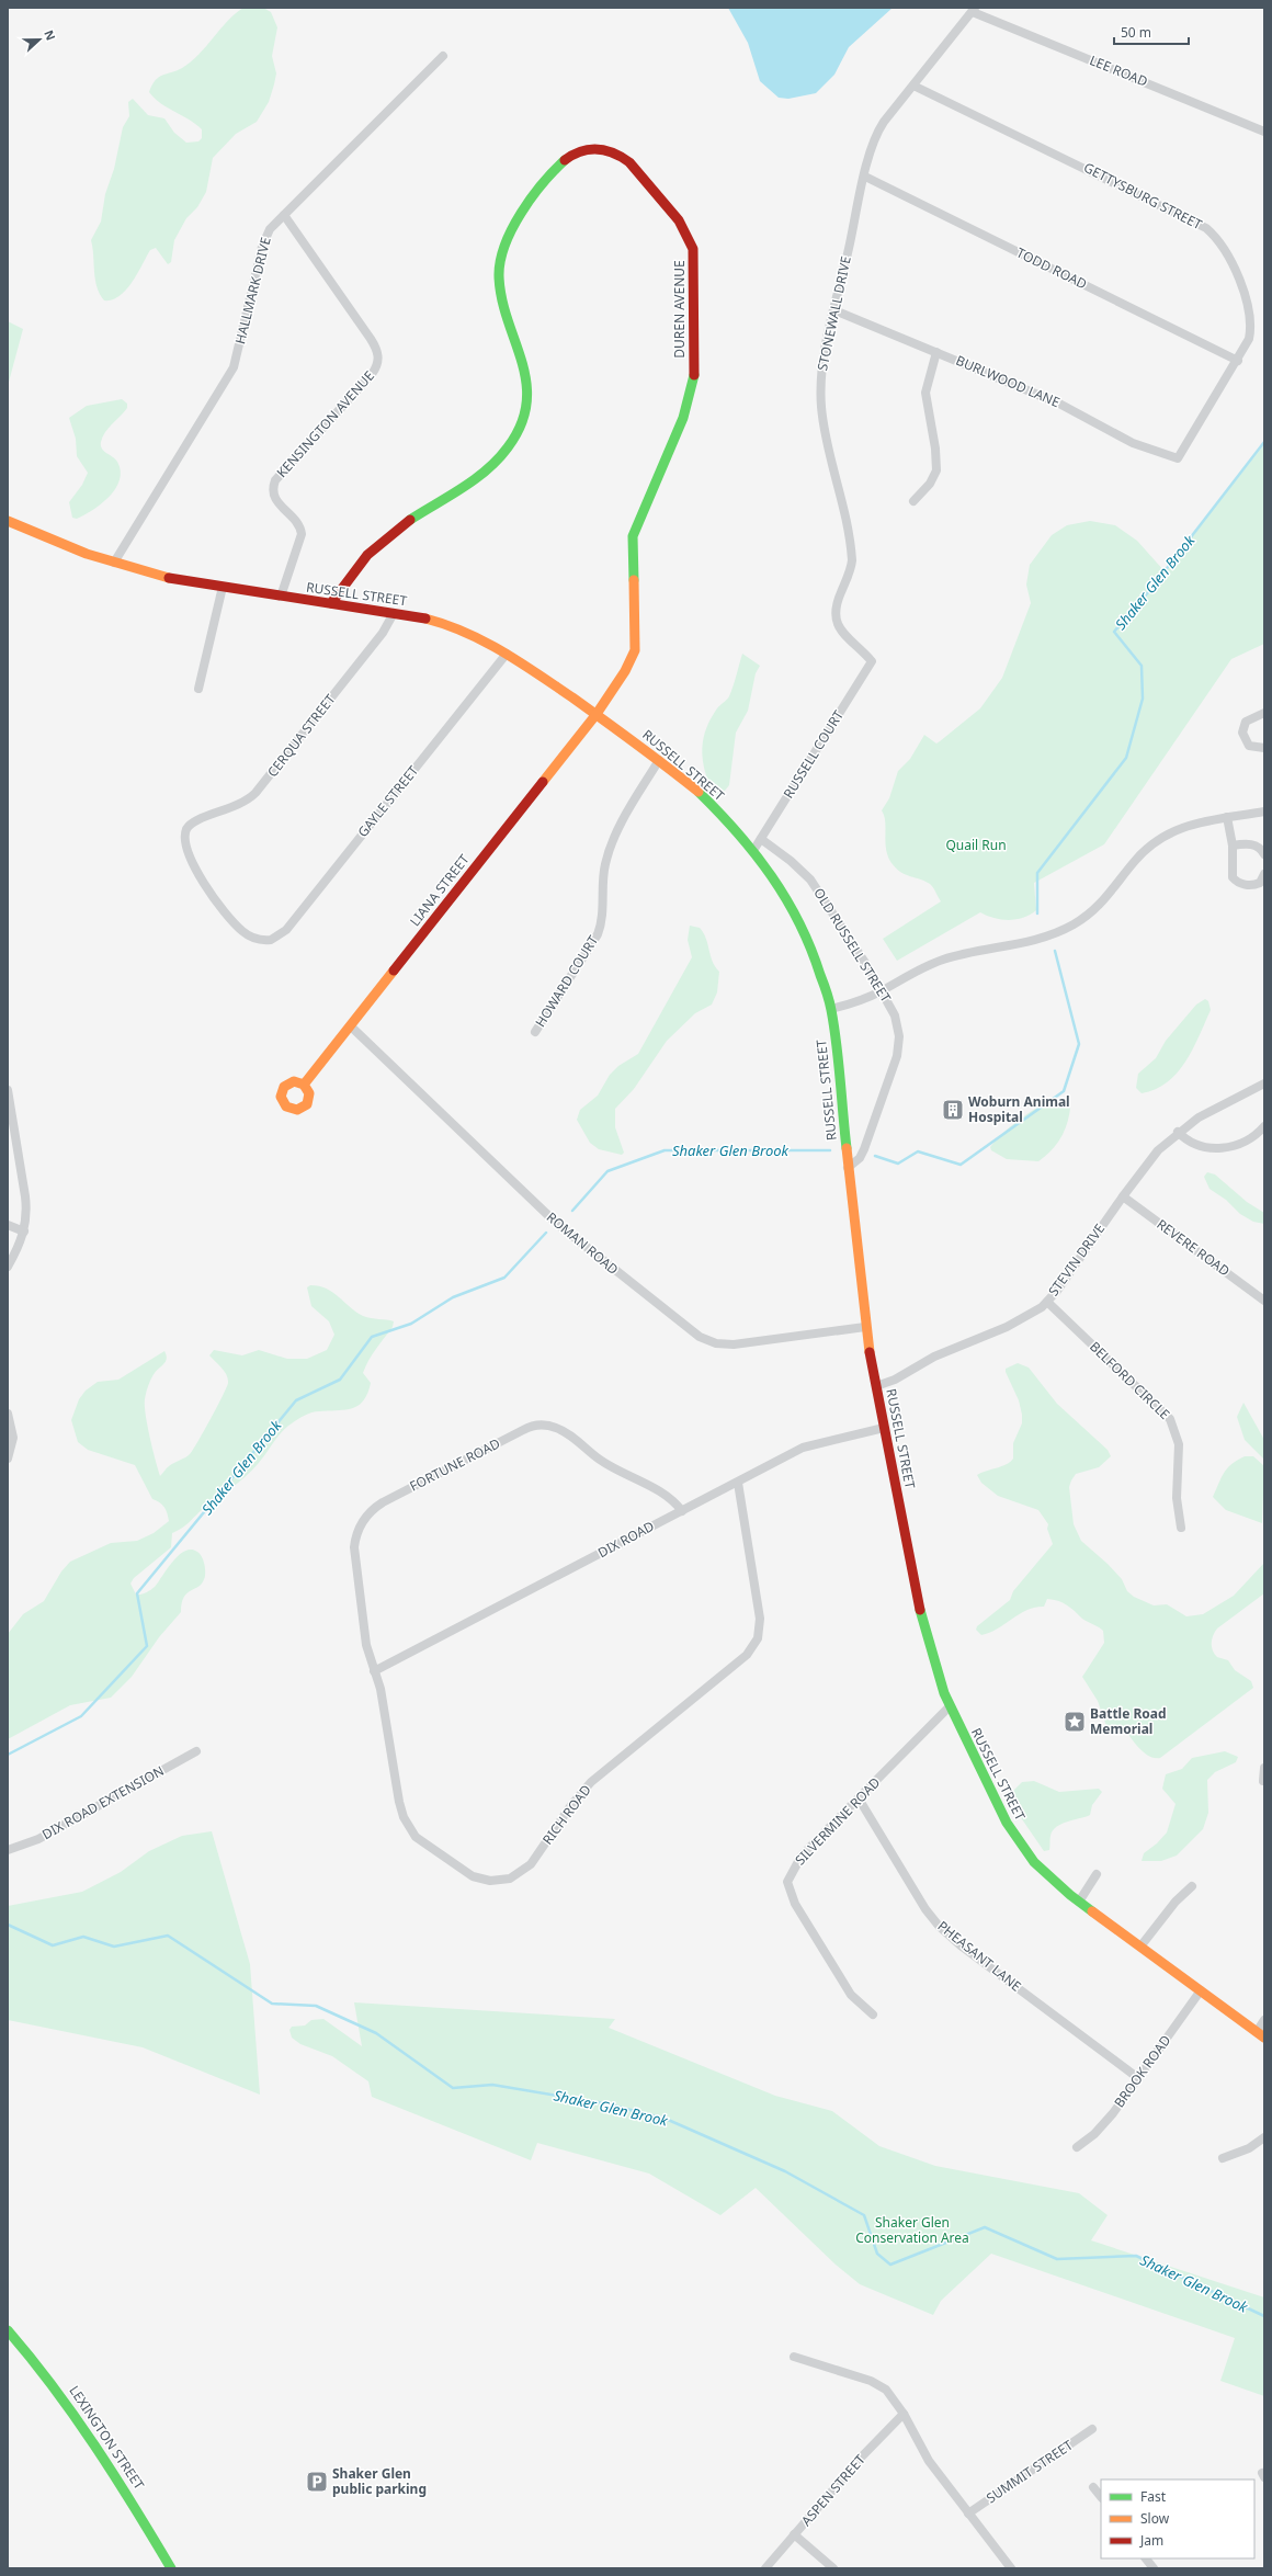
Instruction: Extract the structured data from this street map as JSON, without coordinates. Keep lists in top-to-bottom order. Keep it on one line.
{"streets":{"street":["LEE ROAD","GETTYSBURG STREET","TODD ROAD","HALLMARK DRIVE","DUREN AVENUE","STONEWALL DRIVE","BURLWOOD LANE","KENSINGTON AVENUE","RUSSELL STREET","CERQUA STREET","RUSSELL COURT","GAYLE STREET","LIANA STREET","OLD RUSSELL STREET","HOWARD COURT","ROMAN ROAD","REVERE ROAD","STEVIN DRIVE","BELFORD CIRCLE","FORTUNE ROAD","DIX ROAD","DIX ROAD EXTENSION","RICH ROAD","SILVERMINE ROAD","PHEASANT LANE","BROOK ROAD","LEXINGTON STREET","SUMMIT STREET","ASPEN STREET"]},"crossings":[["LEE ROAD","STONEWALL DRIVE"],["GETTYSBURG STREET","TODD ROAD"],["GETTYSBURG STREET","STONEWALL DRIVE"],["GETTYSBURG STREET","BURLWOOD LANE"],["TODD ROAD","STONEWALL DRIVE"],["HALLMARK DRIVE","KENSINGTON AVENUE"],["HALLMARK DRIVE","RUSSELL STREET"],["DUREN AVENUE","RUSSELL STREET"],["DUREN AVENUE","LIANA STREET"],["STONEWALL DRIVE","BURLWOOD LANE"],["STONEWALL DRIVE","RUSSELL COURT"],["KENSINGTON AVENUE","RUSSELL STREET"],["RUSSELL STREET","CERQUA STREET"],["RUSSELL STREET","RUSSELL COURT"],["RUSSELL STREET","GAYLE STREET"],["RUSSELL STREET","LIANA STREET"],["RUSSELL STREET","OLD RUSSELL STREET"],["RUSSELL STREET","HOWARD COURT"],["RUSSELL STREET","ROMAN ROAD"],["RUSSELL STREET","STEVIN DRIVE"],["RUSSELL STREET","DIX ROAD"],["RUSSELL STREET","SILVERMINE ROAD"],["RUSSELL STREET","BROOK ROAD"],["CERQUA STREET","GAYLE STREET"],["RUSSELL COURT","OLD RUSSELL STREET"],["LIANA STREET","ROMAN ROAD"],["REVERE ROAD","STEVIN DRIVE"],["STEVIN DRIVE","BELFORD CIRCLE"],["FORTUNE ROAD","DIX ROAD"],["FORTUNE ROAD","RICH ROAD"],["DIX ROAD","RICH ROAD"],["SILVERMINE ROAD","PHEASANT LANE"],["PHEASANT LANE","BROOK ROAD"]],"water":["Shaker Glen Brook"],"parks":["Quail Run","Shaker Glen Conservation Area"],"places":{"building":["Woburn Animal Hospital"],"place":["Battle Road Memorial"],"parking":["Shaker Glen public parking"]},"legend":["Fast","Slow","Jam"],"scale_bar":"50 m","north":"right"}
